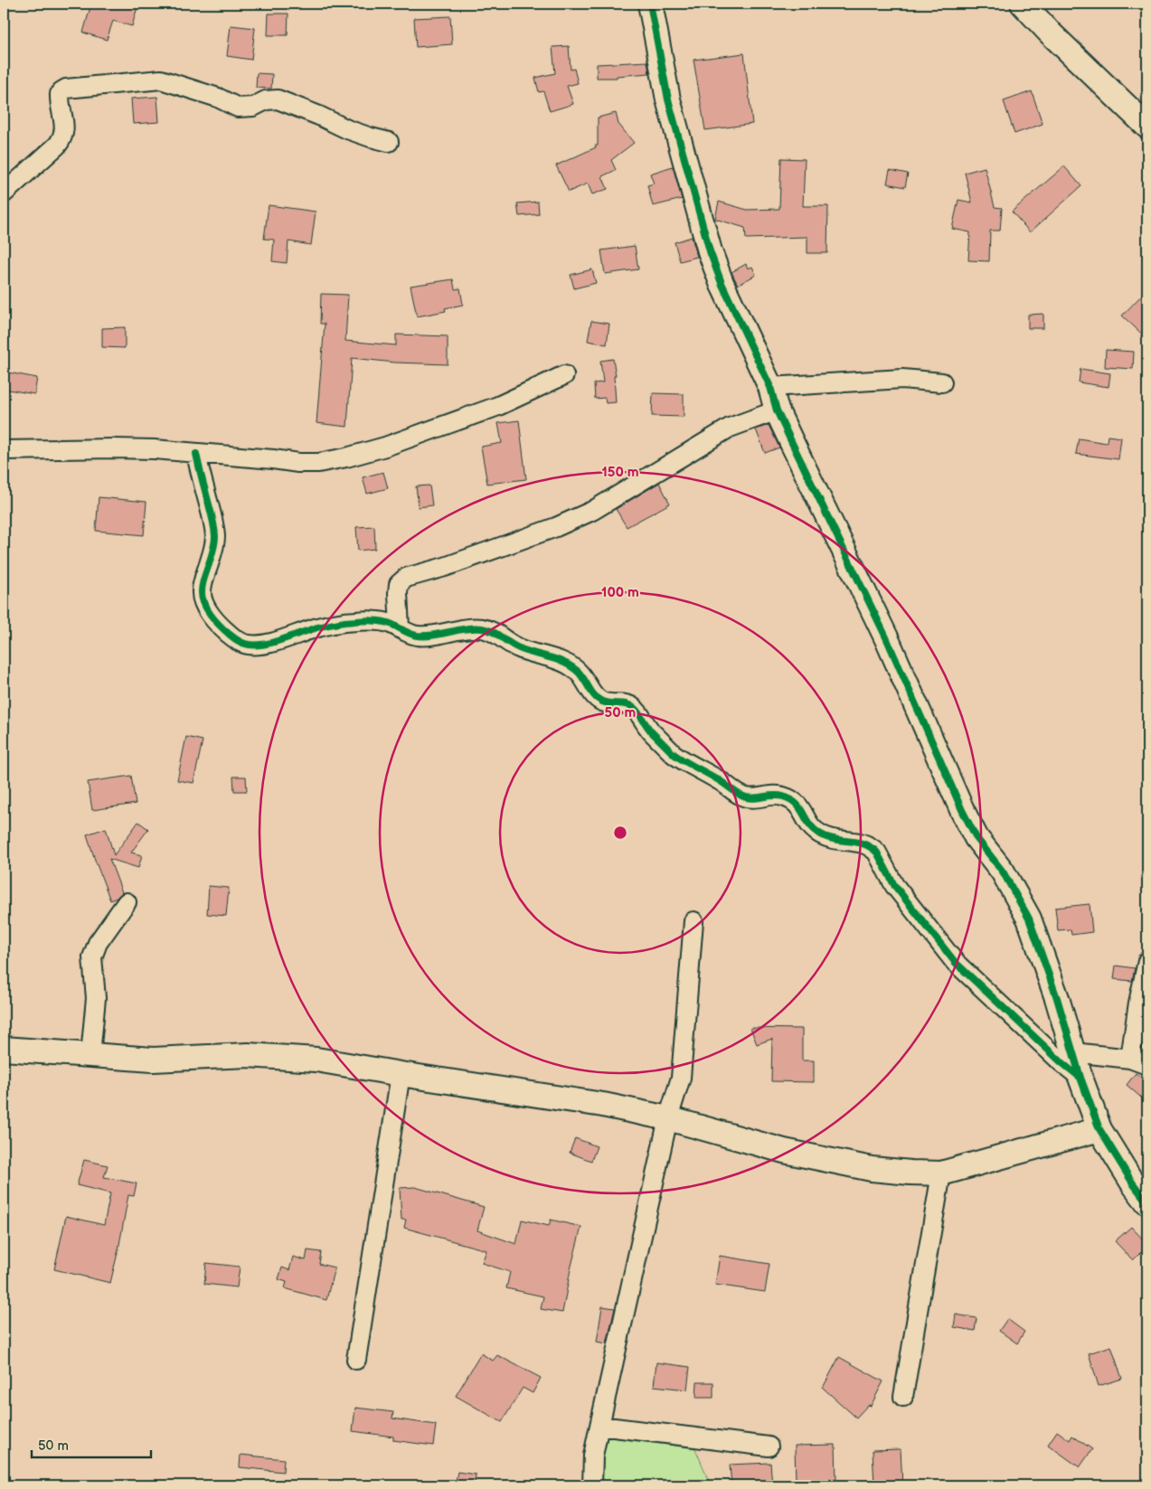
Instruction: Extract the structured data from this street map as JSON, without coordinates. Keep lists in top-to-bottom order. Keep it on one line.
{"scale_bar":"50 m","rings":["150 m","100 m","50 m"]}
